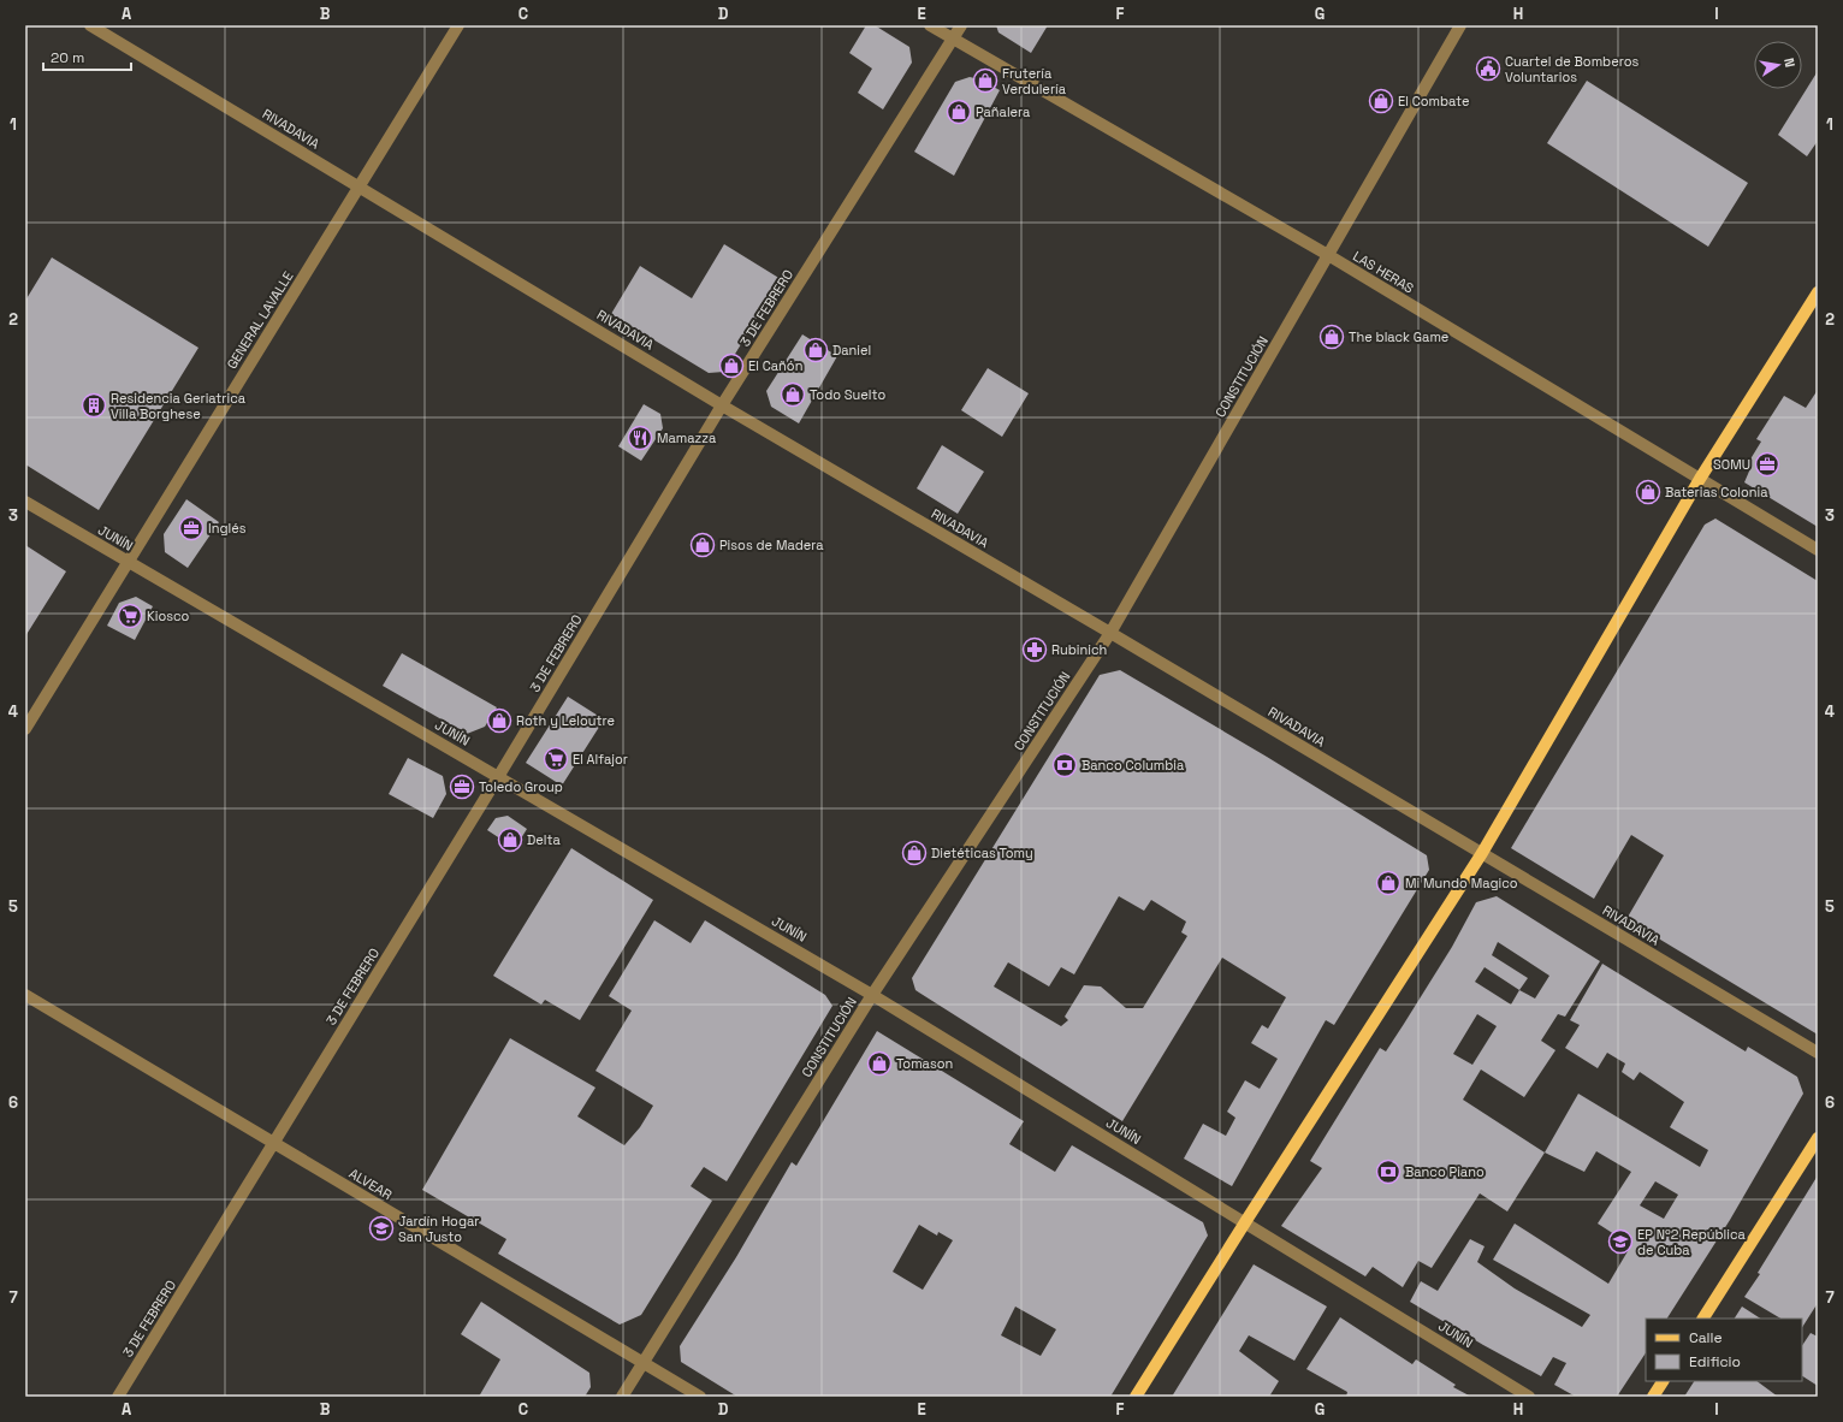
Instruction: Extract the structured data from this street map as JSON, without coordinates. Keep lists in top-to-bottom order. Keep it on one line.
{"streets":{"street":["RIVADAVIA","LAS HERAS","3 DE FEBRERO","GENERAL LAVALLE","CONSTITUCIÓN","JUNÍN","ALVEAR"]},"crossings":[["RIVADAVIA","3 DE FEBRERO"],["RIVADAVIA","GENERAL LAVALLE"],["RIVADAVIA","CONSTITUCIÓN"],["LAS HERAS","3 DE FEBRERO"],["LAS HERAS","CONSTITUCIÓN"],["3 DE FEBRERO","JUNÍN"],["3 DE FEBRERO","ALVEAR"],["GENERAL LAVALLE","JUNÍN"],["CONSTITUCIÓN","JUNÍN"],["CONSTITUCIÓN","ALVEAR"]],"places":{"public building":["Cuartel de Bomberos Voluntarios"],"shop":["Frutería Verdulería","El Combate","Pañalera","The black Game","Daniel","El Cañón","Todo Suelto","Baterias Colonia","Pisos de Madera","Roth y Leloutre","Delta","Dietéticas Tomy","Mi Mundo Magico","Tomason"],"building":["Residencia Geriatrica Villa Borghese"],"restaurant":["Mamazza"],"office":["SOMU","Inglés","Toledo Group"],"supermarket":["Kiosco","El Alfajor"],"pharmacy":["Rubinich"],"bank":["Banco Columbia","Banco Piano"],"school or university":["Jardín Hogar San Justo","EP Nº2 República de Cuba"]},"legend":["Calle","Edificio"],"scale_bar":"20 m","north":"right","grid":{"columns":["A","B","C","D","E","F","G","H","I"],"rows":["1","2","3","4","5","6","7"]}}
